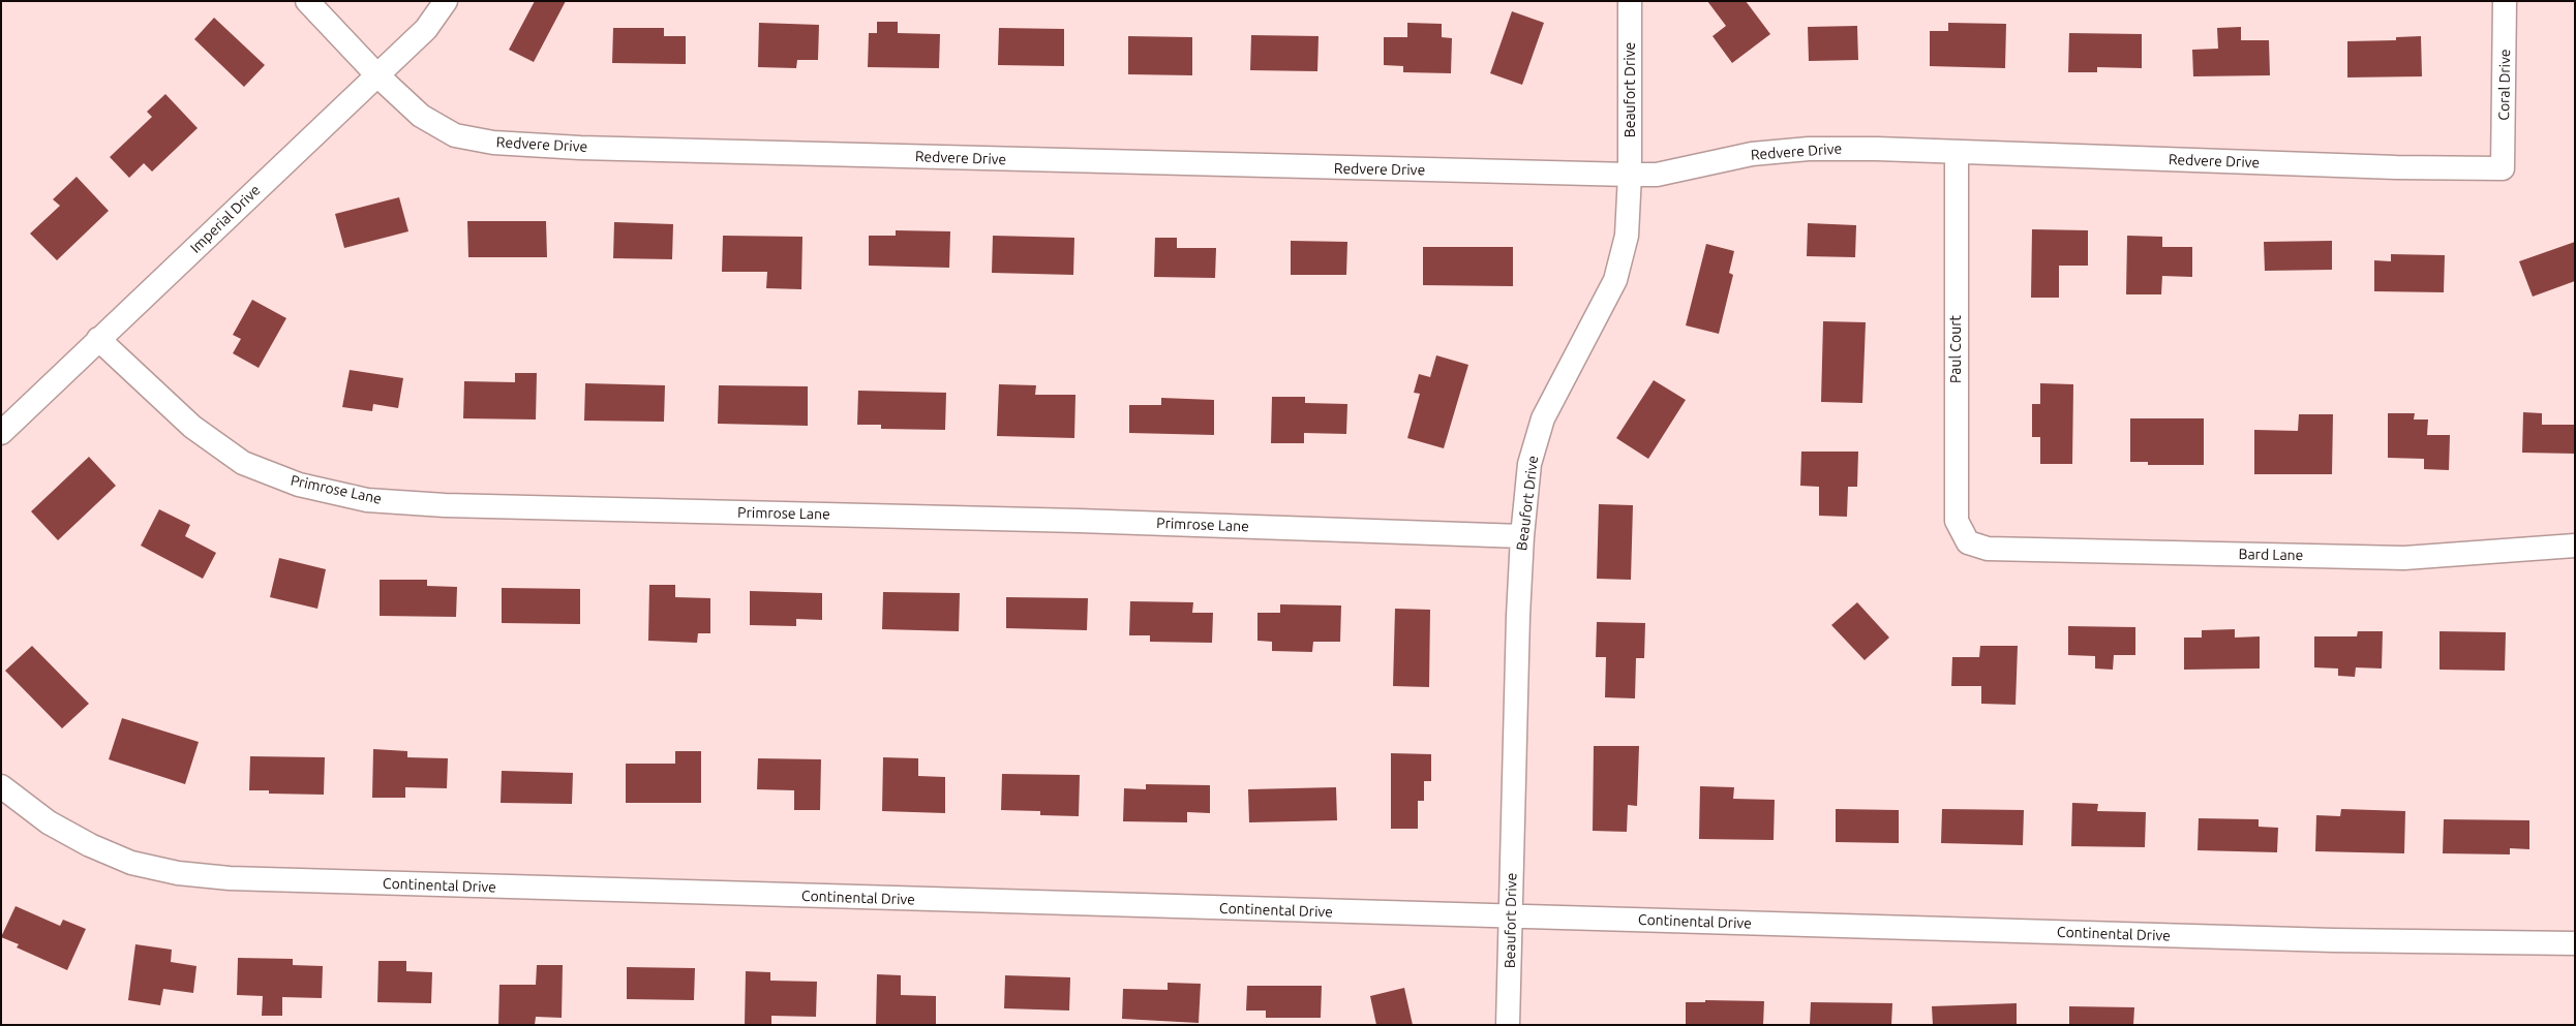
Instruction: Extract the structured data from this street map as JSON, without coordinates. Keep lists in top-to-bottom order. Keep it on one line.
{"streets":{"street":["Coral Drive","Beaufort Drive","Redvere Drive","Imperial Drive","Paul Court","Primrose Lane","Bard Lane","Continental Drive"]},"crossings":[["Coral Drive","Redvere Drive"],["Beaufort Drive","Redvere Drive"],["Beaufort Drive","Primrose Lane"],["Beaufort Drive","Continental Drive"],["Redvere Drive","Imperial Drive"],["Redvere Drive","Paul Court"],["Imperial Drive","Primrose Lane"],["Paul Court","Bard Lane"]]}
